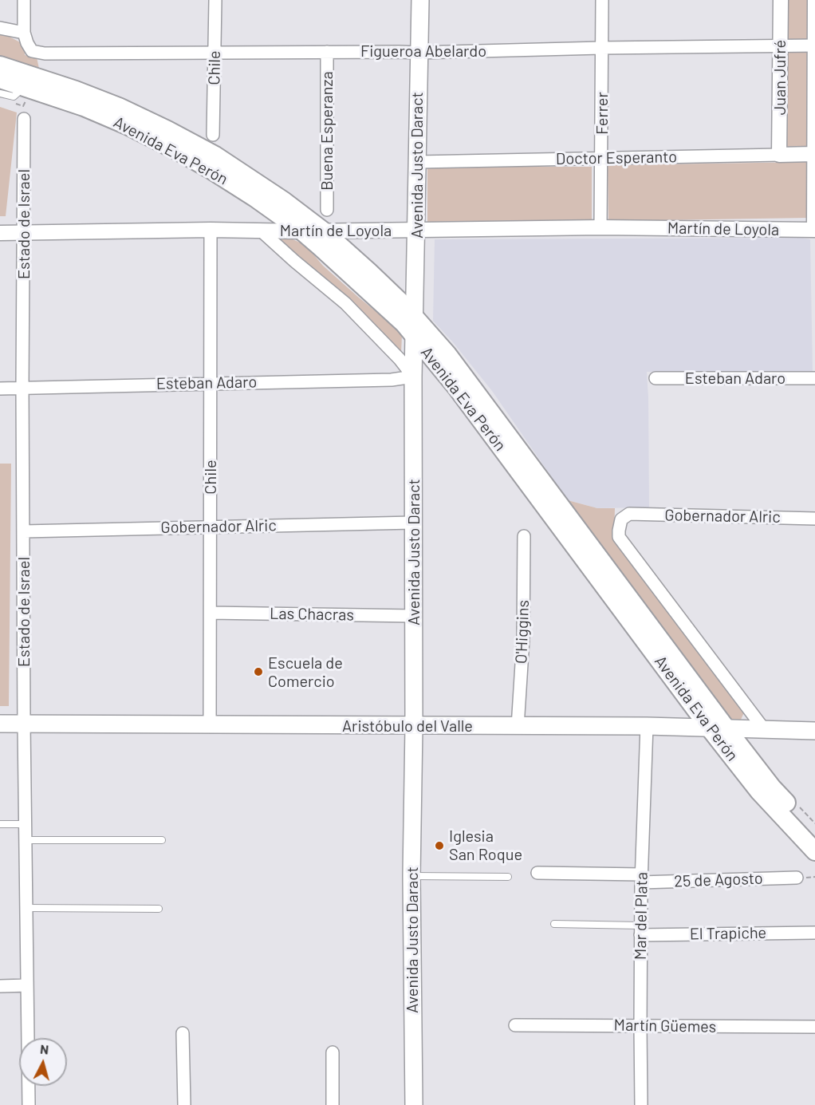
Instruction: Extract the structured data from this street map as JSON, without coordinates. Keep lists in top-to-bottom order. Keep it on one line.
{"streets":{"main road":["Avenida Eva Perón","Avenida Justo Daract","Aristóbulo del Valle"],"street":["Figueroa Abelardo","Chile","Juan Jufré","Ferrer","Buena Esperanza","Doctor Esperanto","Estado de Israel","Martín de Loyola","Esteban Adaro","Gobernador Alric","Las Chacras","O'Higgins","25 de Agosto","Mar del Plata","El Trapiche","Martín Güemes"]},"crossings":[["Figueroa Abelardo","Chile"],["Figueroa Abelardo","Juan Jufré"],["Figueroa Abelardo","Ferrer"],["Figueroa Abelardo","Buena Esperanza"],["Figueroa Abelardo","Avenida Justo Daract"],["Chile","Martín de Loyola"],["Chile","Esteban Adaro"],["Chile","Gobernador Alric"],["Chile","Las Chacras"],["Chile","Aristóbulo del Valle"],["Juan Jufré","Doctor Esperanto"],["Ferrer","Doctor Esperanto"],["Ferrer","Martín de Loyola"],["Avenida Eva Perón","Avenida Justo Daract"],["Avenida Eva Perón","Martín de Loyola"],["Avenida Eva Perón","Esteban Adaro"],["Avenida Eva Perón","Aristóbulo del Valle"],["Doctor Esperanto","Avenida Justo Daract"],["Avenida Justo Daract","Martín de Loyola"],["Avenida Justo Daract","Esteban Adaro"],["Avenida Justo Daract","Gobernador Alric"],["Avenida Justo Daract","Las Chacras"],["Avenida Justo Daract","Aristóbulo del Valle"],["Estado de Israel","Martín de Loyola"],["Estado de Israel","Esteban Adaro"],["Estado de Israel","Gobernador Alric"],["Estado de Israel","Aristóbulo del Valle"],["Gobernador Alric","Aristóbulo del Valle"],["O'Higgins","Aristóbulo del Valle"],["Aristóbulo del Valle","Mar del Plata"],["25 de Agosto","Mar del Plata"],["Mar del Plata","El Trapiche"],["Mar del Plata","Martín Güemes"]],"places":["Escuela de Comercio","Iglesia San Roque"],"north":"top"}
